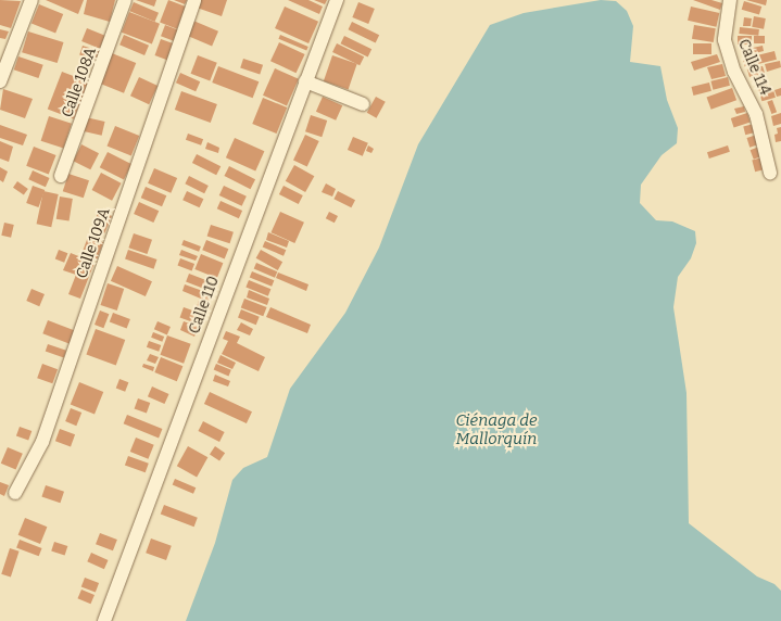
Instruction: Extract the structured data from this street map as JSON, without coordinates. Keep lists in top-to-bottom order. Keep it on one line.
{"streets":{"street":["Calle 114","Calle 108A","Calle 109A","Calle 110"]},"water":["Ciénaga de Mallorquín"]}
